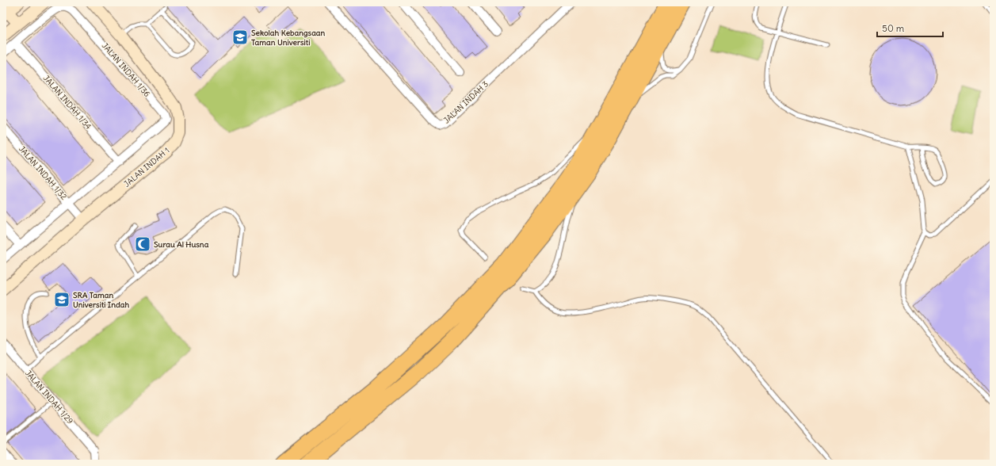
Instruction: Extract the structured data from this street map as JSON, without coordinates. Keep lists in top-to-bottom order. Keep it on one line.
{"streets":{"street":["JALAN INDAH 1/36","JALAN INDAH 1/34","JALAN INDAH 3","JALAN INDAH 1","JALAN INDAH 1/32","JALAN INDAH 1/29"]},"crossings":[["JALAN INDAH 1/36","JALAN INDAH 1/34"],["JALAN INDAH 1/36","JALAN INDAH 1/32"],["JALAN INDAH 1","JALAN INDAH 1/32"]],"places":{"school or university":["Sekolah Kebangsaan Taman Universiti","SRA Taman Universiti Indah"],"mosque":["Surau Al Husna"]},"scale_bar":"50 m"}
